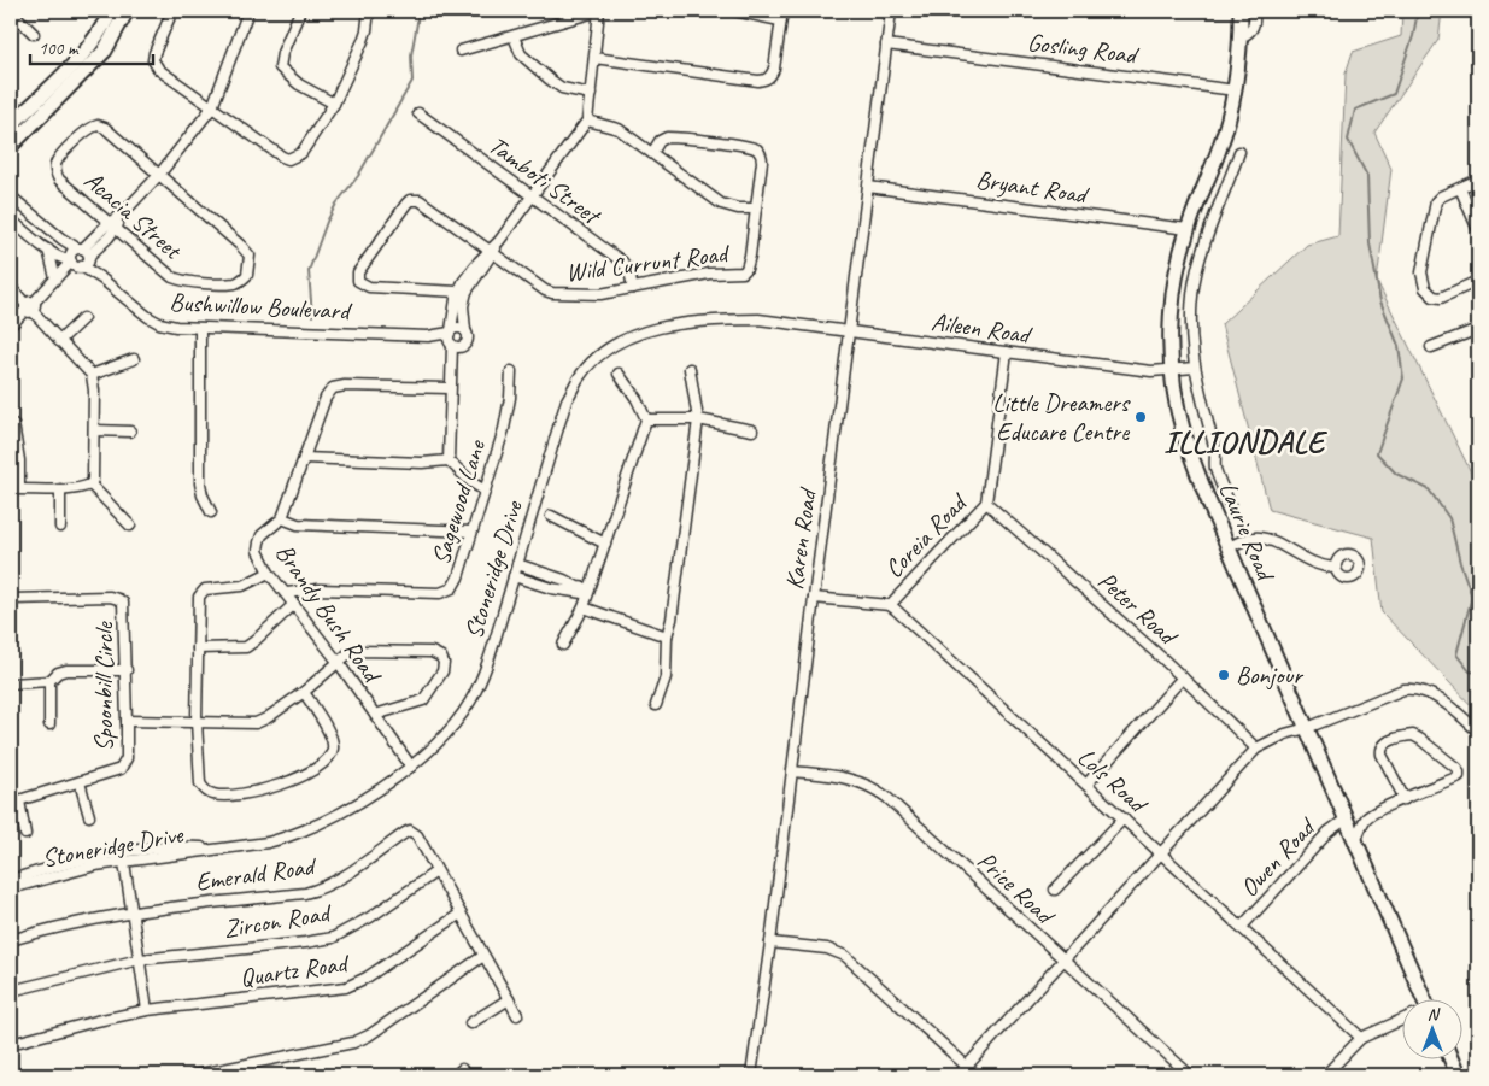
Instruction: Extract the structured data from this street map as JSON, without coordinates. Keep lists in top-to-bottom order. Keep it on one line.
{"streets":{"main road":["Laurie Road"],"street":["Gosling Road","Tamboti Street","Bryant Road","Acacia Street","Wild Currunt Road","Bushwillow Boulevard","Aileen Road","Sagewood Lane","Coreia Road","Karen Road","Stoneridge Drive","Peter Road","Brandy Bush Road","Spoonbill Circle","Lols Road","Owen Road","Emerald Road","Price Road","Zircon Road","Quartz Road"]},"crossings":[["Gosling Road","Laurie Road"],["Gosling Road","Karen Road"],["Tamboti Street","Wild Currunt Road"],["Bryant Road","Laurie Road"],["Bryant Road","Karen Road"],["Aileen Road","Laurie Road"],["Aileen Road","Coreia Road"],["Aileen Road","Karen Road"],["Aileen Road","Stoneridge Drive"],["Sagewood Lane","Brandy Bush Road"],["Laurie Road","Owen Road"],["Coreia Road","Peter Road"],["Coreia Road","Lols Road"],["Karen Road","Price Road"],["Stoneridge Drive","Brandy Bush Road"],["Lols Road","Owen Road"],["Emerald Road","Zircon Road"]],"districts":["ILLIONDALE"],"places":["Little Dreamers Educare Centre","Bonjour"],"scale_bar":"100 m","north":"top"}
